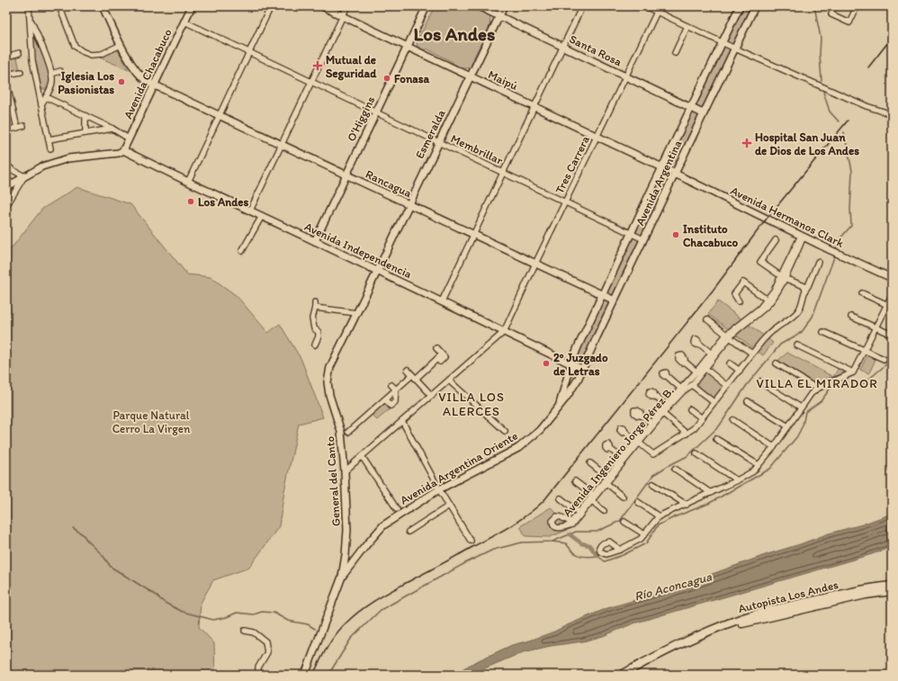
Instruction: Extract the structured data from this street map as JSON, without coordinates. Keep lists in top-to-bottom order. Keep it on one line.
{"streets":{"highway":["Autopista Los Andes"],"main road":["Santa Rosa","Avenida Chacabuco","Maipú","O'Higgins","Esmeralda","Avenida Argentina","Rancagua","Avenida Hermanos Clark","Avenida Independencia","Avenida Argentina Oriente","General del Canto"],"street":["Membrillar","Tres Carrera","Avenida Ingeniero Jorge Pérez B."]},"crossings":[["Santa Rosa","Esmeralda"],["Santa Rosa","Tres Carrera"],["Santa Rosa","Avenida Argentina"],["Avenida Chacabuco","Membrillar"],["Avenida Chacabuco","Rancagua"],["Avenida Chacabuco","Avenida Independencia"],["Maipú","O'Higgins"],["Maipú","Esmeralda"],["Maipú","Tres Carrera"],["Maipú","Avenida Argentina"],["Maipú","Avenida Hermanos Clark"],["O'Higgins","Membrillar"],["O'Higgins","Rancagua"],["O'Higgins","Avenida Independencia"],["Esmeralda","Membrillar"],["Esmeralda","Rancagua"],["Esmeralda","Avenida Independencia"],["Esmeralda","General del Canto"],["Membrillar","Tres Carrera"],["Membrillar","Avenida Argentina"],["Tres Carrera","Rancagua"],["Tres Carrera","Avenida Independencia"],["Avenida Argentina","Rancagua"],["Avenida Argentina","Avenida Hermanos Clark"],["Avenida Argentina","Avenida Independencia"],["Avenida Argentina","Avenida Argentina Oriente"],["Avenida Hermanos Clark","Avenida Ingeniero Jorge Pérez B."],["Avenida Independencia","Avenida Argentina Oriente"],["Avenida Independencia","General del Canto"],["Avenida Argentina Oriente","General del Canto"]],"districts":["Los Andes","VILLA EL MIRADOR","VILLA LOS ALERCES"],"water":["Río Aconcagua"],"parks":["Parque Natural Cerro La Virgen"],"places":{"health":["Mutual de Seguridad","Hospital San Juan de Dios de Los Andes"],"other":["Fonasa","Iglesia Los Pasionistas","Los Andes","Instituto Chacabuco","2º Juzgado de Letras"]}}
